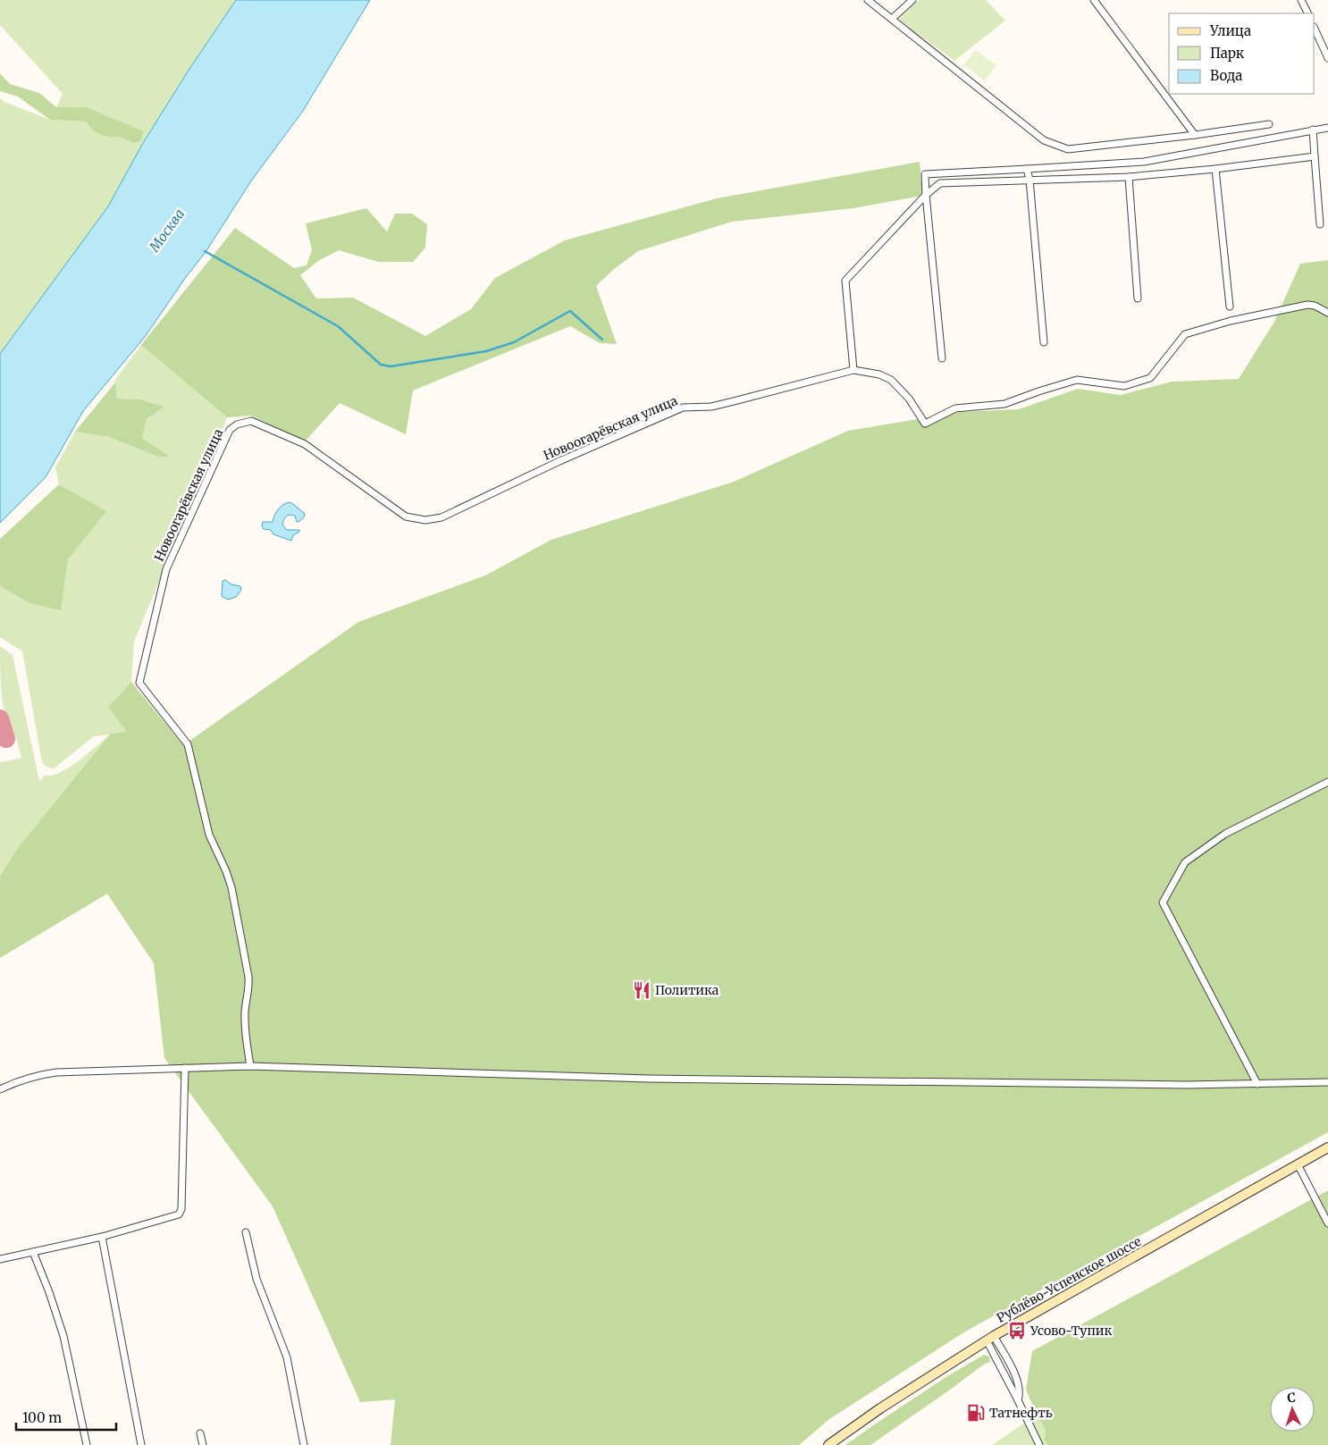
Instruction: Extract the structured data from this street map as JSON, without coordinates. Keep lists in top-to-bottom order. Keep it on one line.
{"streets":{"main road":["Рублёво-Успенское шоссе"],"street":["Новоогарёвская улица"]},"water":["Москва"],"places":{"restaurant":["Политика"],"bus stop":["Усово-Тупик"],"fuel station":["Татнефть"]},"legend":["Улица","Парк","Вода"],"scale_bar":"100 m","north":"top"}
